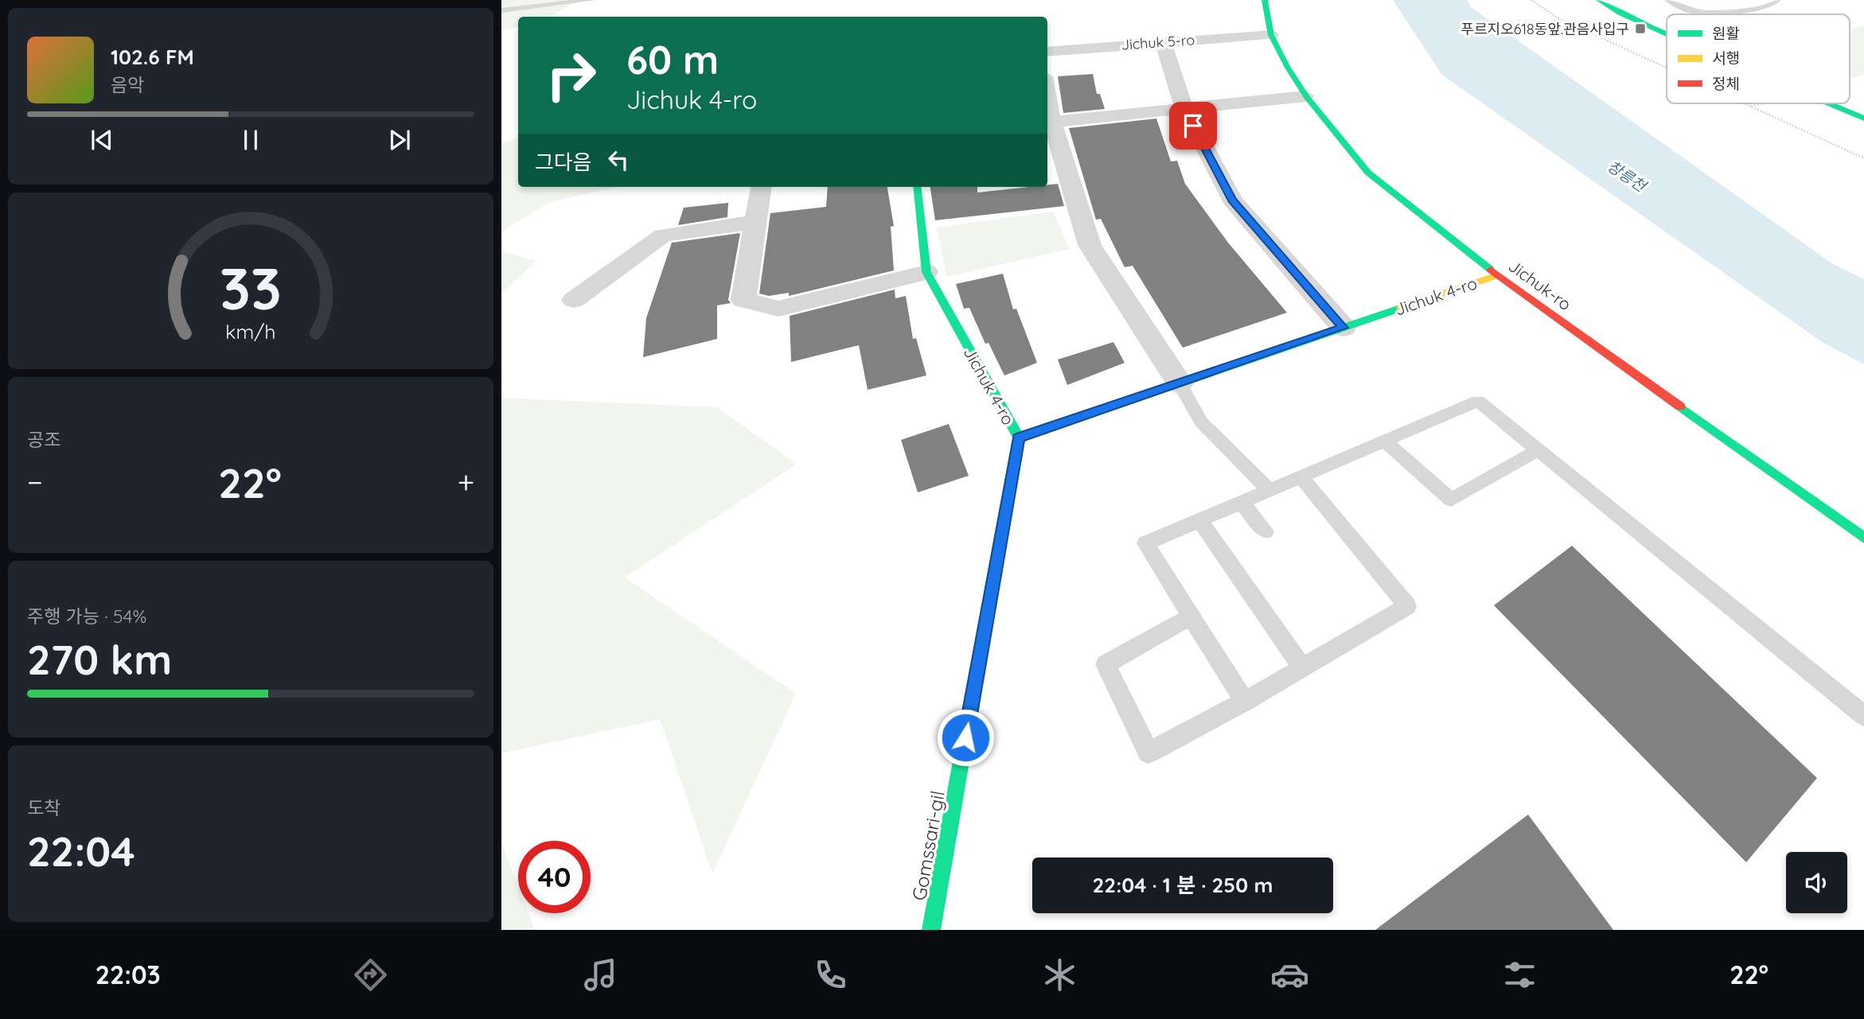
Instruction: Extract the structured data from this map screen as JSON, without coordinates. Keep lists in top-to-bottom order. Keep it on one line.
{"streets":{"street":["Jichuk 5-ro","Jichuk-ro","Jichuk 4-ro","Gomssari-gil"]},"crossings":[["Jichuk 5-ro","Jichuk-ro"],["Jichuk-ro","Jichuk 4-ro"],["Jichuk 4-ro","Gomssari-gil"]],"water":["창릉천"],"places":{"transit":["푸르지오618동앞.관음사입구"]},"legend":["원활","서행","정체"],"page":{"turn":["60 m","Jichuk 4-ro"],"song":["102.6 FM","음악"],"then":"그다음","tile":["공조",["주행 가능 · 54%","270 km"],["도착","22:04"]],"heat":["−","22°","+"],"limit":"40","trip":"22:04 · 1 분 · 250 m","tabs":["22:03","22°"],"gauge":["33","km/h"]}}
